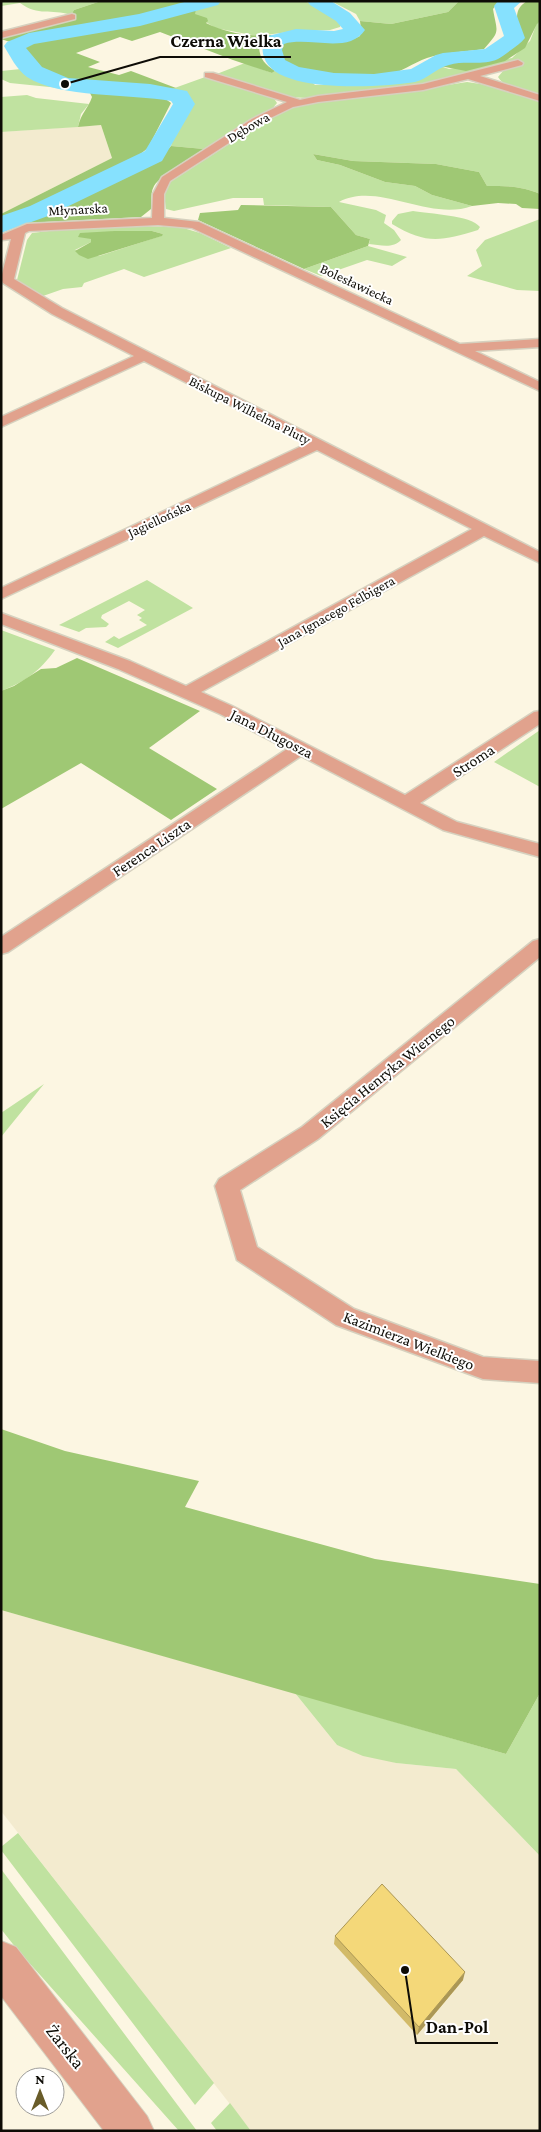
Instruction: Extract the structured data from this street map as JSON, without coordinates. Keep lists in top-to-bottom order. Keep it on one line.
{"streets":{"street":["Dębowa","Młynarska","Bolesławiecka","Biskupa Wilhelma Pluty","Jagiellońska","Jana Ignacego Felbigera","Jana Długosza","Stroma","Ferenca Liszta","Księcia Henryka Wiernego","Kazimierza Wielkiego","Żarska"]},"crossings":[["Dębowa","Młynarska"],["Dębowa","Bolesławiecka"],["Młynarska","Bolesławiecka"],["Młynarska","Biskupa Wilhelma Pluty"],["Biskupa Wilhelma Pluty","Jagiellońska"],["Biskupa Wilhelma Pluty","Jana Ignacego Felbigera"],["Jana Ignacego Felbigera","Jana Długosza"],["Jana Długosza","Stroma"],["Jana Długosza","Ferenca Liszta"],["Księcia Henryka Wiernego","Kazimierza Wielkiego"]],"places":["Czerna Wielka","Dan-Pol"],"north":"top"}
